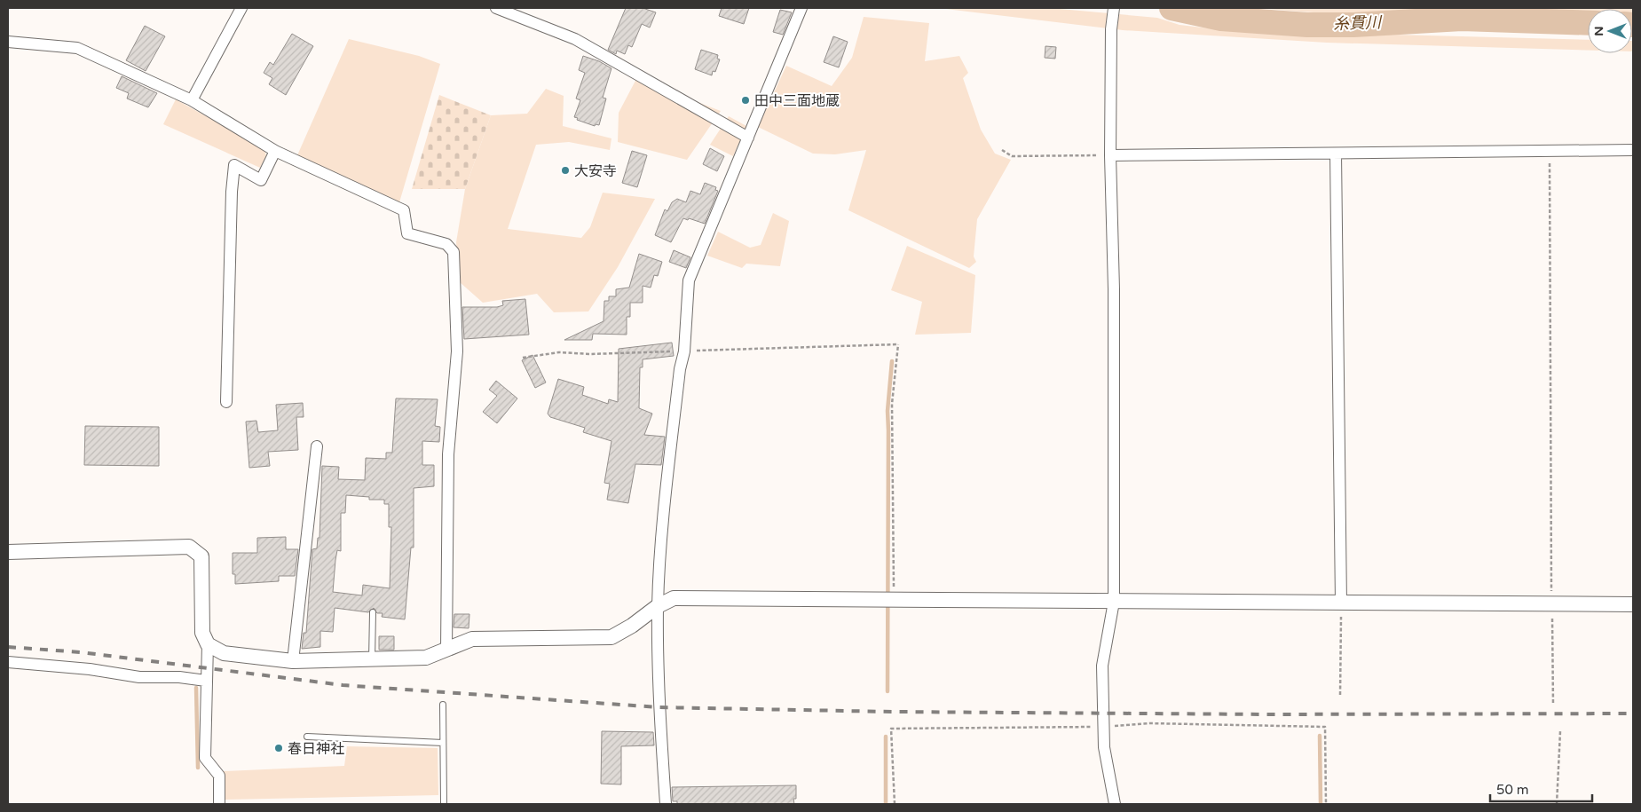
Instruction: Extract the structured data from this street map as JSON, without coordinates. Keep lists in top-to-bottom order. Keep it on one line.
{"water":["糸貫川"],"places":["田中三面地蔵","大安寺","春日神社"],"scale_bar":"50 m","north":"left"}
